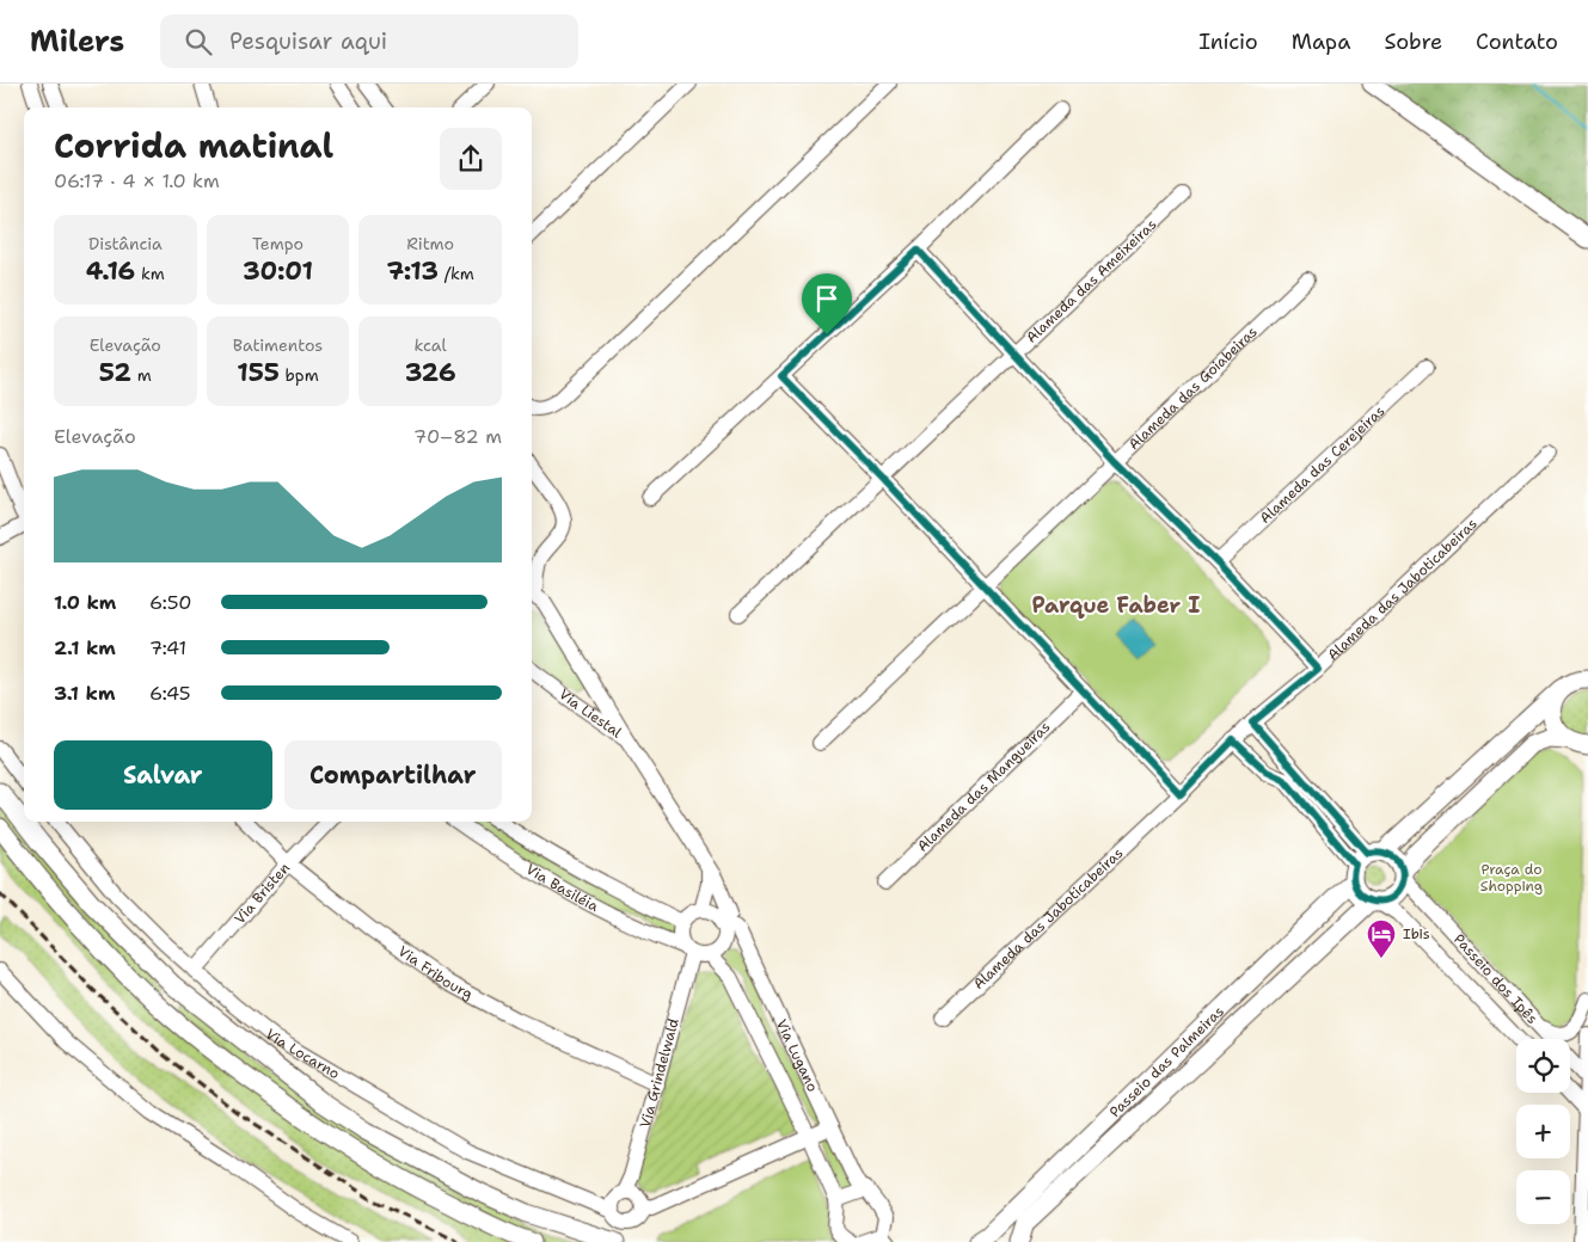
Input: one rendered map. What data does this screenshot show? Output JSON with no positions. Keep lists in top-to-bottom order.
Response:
{
  "streets": {
    "street": [
      "Alameda das Ameixeiras",
      "Alameda das Goiabeiras",
      "Alameda das Cerejeiras",
      "Alameda das Jaboticabeiras",
      "Via Liestal",
      "Alameda das Mangueiras",
      "Via Basiléia",
      "Via Bristen",
      "Via Fribourg",
      "Passeio dos Ipês",
      "Via Locarno",
      "Via Lugano",
      "Passeio das Palmeiras",
      "Via Grindelwald"
    ]
  },
  "crossings": [
    ["Via Basiléia", "Via Lugano"],
    ["Via Basiléia", "Via Grindelwald"],
    ["Via Bristen", "Via Fribourg"],
    ["Via Bristen", "Via Locarno"],
    ["Via Fribourg", "Via Grindelwald"],
    ["Passeio dos Ipês", "Passeio das Palmeiras"],
    ["Via Locarno", "Via Grindelwald"],
    ["Via Lugano", "Via Grindelwald"]
  ],
  "districts": ["Parque Faber I"],
  "parks": ["Praça do Shopping"],
  "places": {
    "hotel": ["Ibis"]
  },
  "page": {
    "header": "Milers",
    "search": "Pesquisar aqui",
    "nav": [
      "Início",
      "Mapa",
      "Sobre",
      "Contato"
    ],
    "heading": ["Corrida matinal", "06:17 · 4 × 1.0 km"],
    "stats": [
      ["Distância", "4.16 km"],
      ["Tempo", "30:01"],
      ["Ritmo", "7:13 /km"],
      ["Elevação", "52 m"],
      ["Batimentos", "155 bpm"],
      ["kcal", "326"]
    ],
    "chart": ["Elevação", "70–82 m"],
    "list": [
      {
        "name": "1.0 km",
        "note": "6:50"
      },
      {
        "name": "2.1 km",
        "note": "7:41"
      },
      {
        "name": "3.1 km",
        "note": "6:45"
      }
    ],
    "buttons": ["Salvar", "Compartilhar"],
    "map_buttons": ["+", "−"]
  }
}
